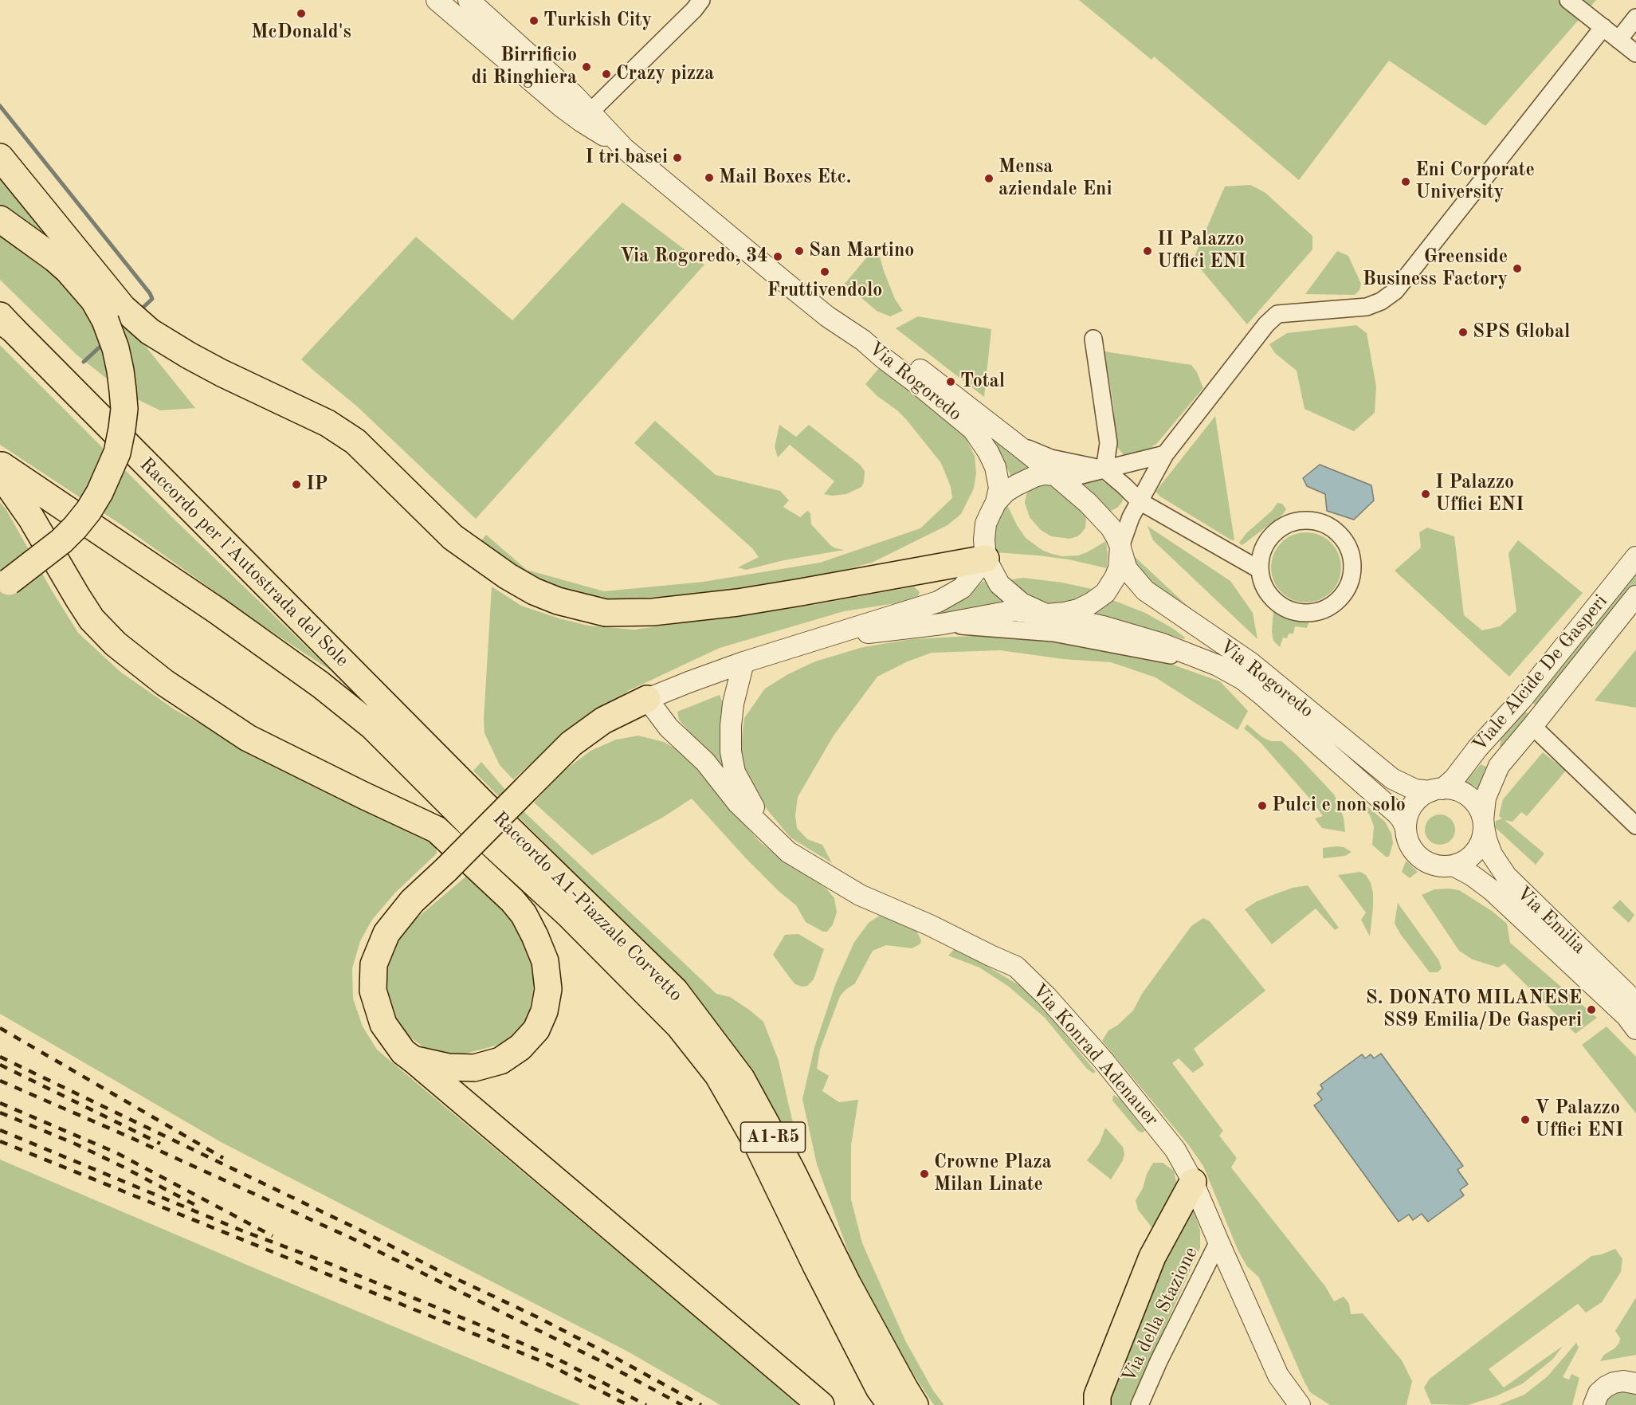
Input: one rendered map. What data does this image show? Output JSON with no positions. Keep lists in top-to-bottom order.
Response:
{
  "streets": {
    "highway": ["Raccordo per l'Autostrada del Sole", "Raccordo A1-Piazzale Corvetto", "A1-R5"],
    "street": [
      "Via Rogoredo",
      "Viale Alcide De Gasperi",
      "Via Emilia",
      "Via Konrad Adenauer",
      "Via della Stazione"
    ]
  },
  "crossings": [
    ["Via Rogoredo", "Viale Alcide De Gasperi"],
    ["Via Rogoredo", "Via Emilia"],
    ["Raccordo per l'Autostrada del Sole", "Raccordo A1-Piazzale Corvetto"],
    ["Viale Alcide De Gasperi", "Via Emilia"],
    ["Via Konrad Adenauer", "Via della Stazione"]
  ],
  "places": [
    "McDonald's",
    "Turkish City",
    "Birrificio di Ringhiera",
    "Crazy pizza",
    "I tri basei",
    "Mail Boxes Etc.",
    "Mensa aziendale Eni",
    "Eni Corporate University",
    "San Martino",
    "II Palazzo Uffici ENI",
    "Via Rogoredo, 34",
    "Greenside Business Factory",
    "Fruttivendolo",
    "SPS Global",
    "Total",
    "IP",
    "I Palazzo Uffici ENI",
    "Pulci e non solo",
    "S. DONATO MILANESE SS9 Emilia/De Gasperi",
    "V Palazzo Uffici ENI",
    "Crowne Plaza Milan Linate"
  ]
}
